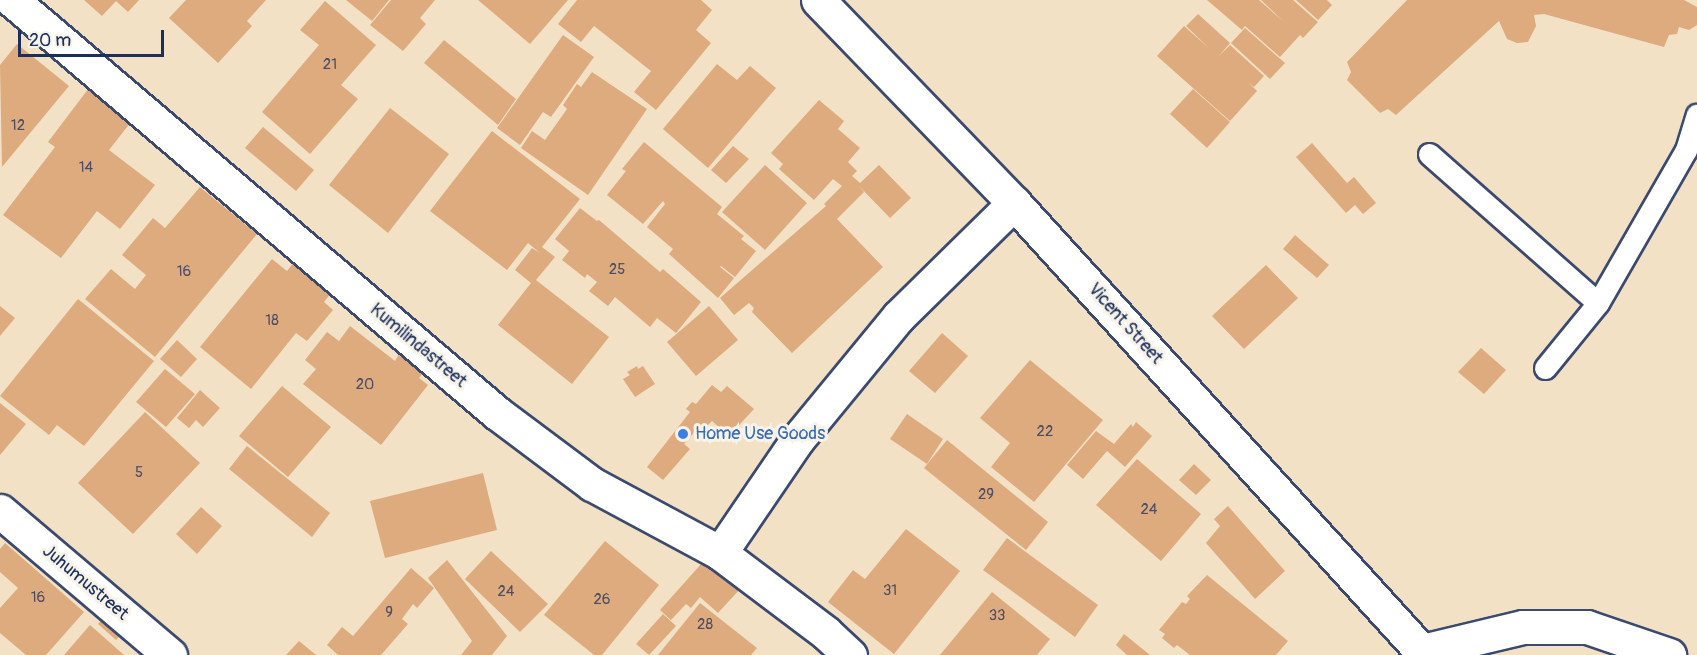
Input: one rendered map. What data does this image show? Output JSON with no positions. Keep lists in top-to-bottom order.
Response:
{
  "streets": {
    "street": ["Vicent Street", "Kumilindastreet", "Juhumustreet"]
  },
  "places": ["Home Use Goods"],
  "house_numbers": [
    "21",
    "12",
    "14",
    "25",
    "16",
    "18",
    "20",
    "22",
    "5",
    "29",
    "24",
    "31",
    "24",
    "16",
    "26",
    "9",
    "33",
    "28"
  ],
  "scale_bar": "20 m"
}
